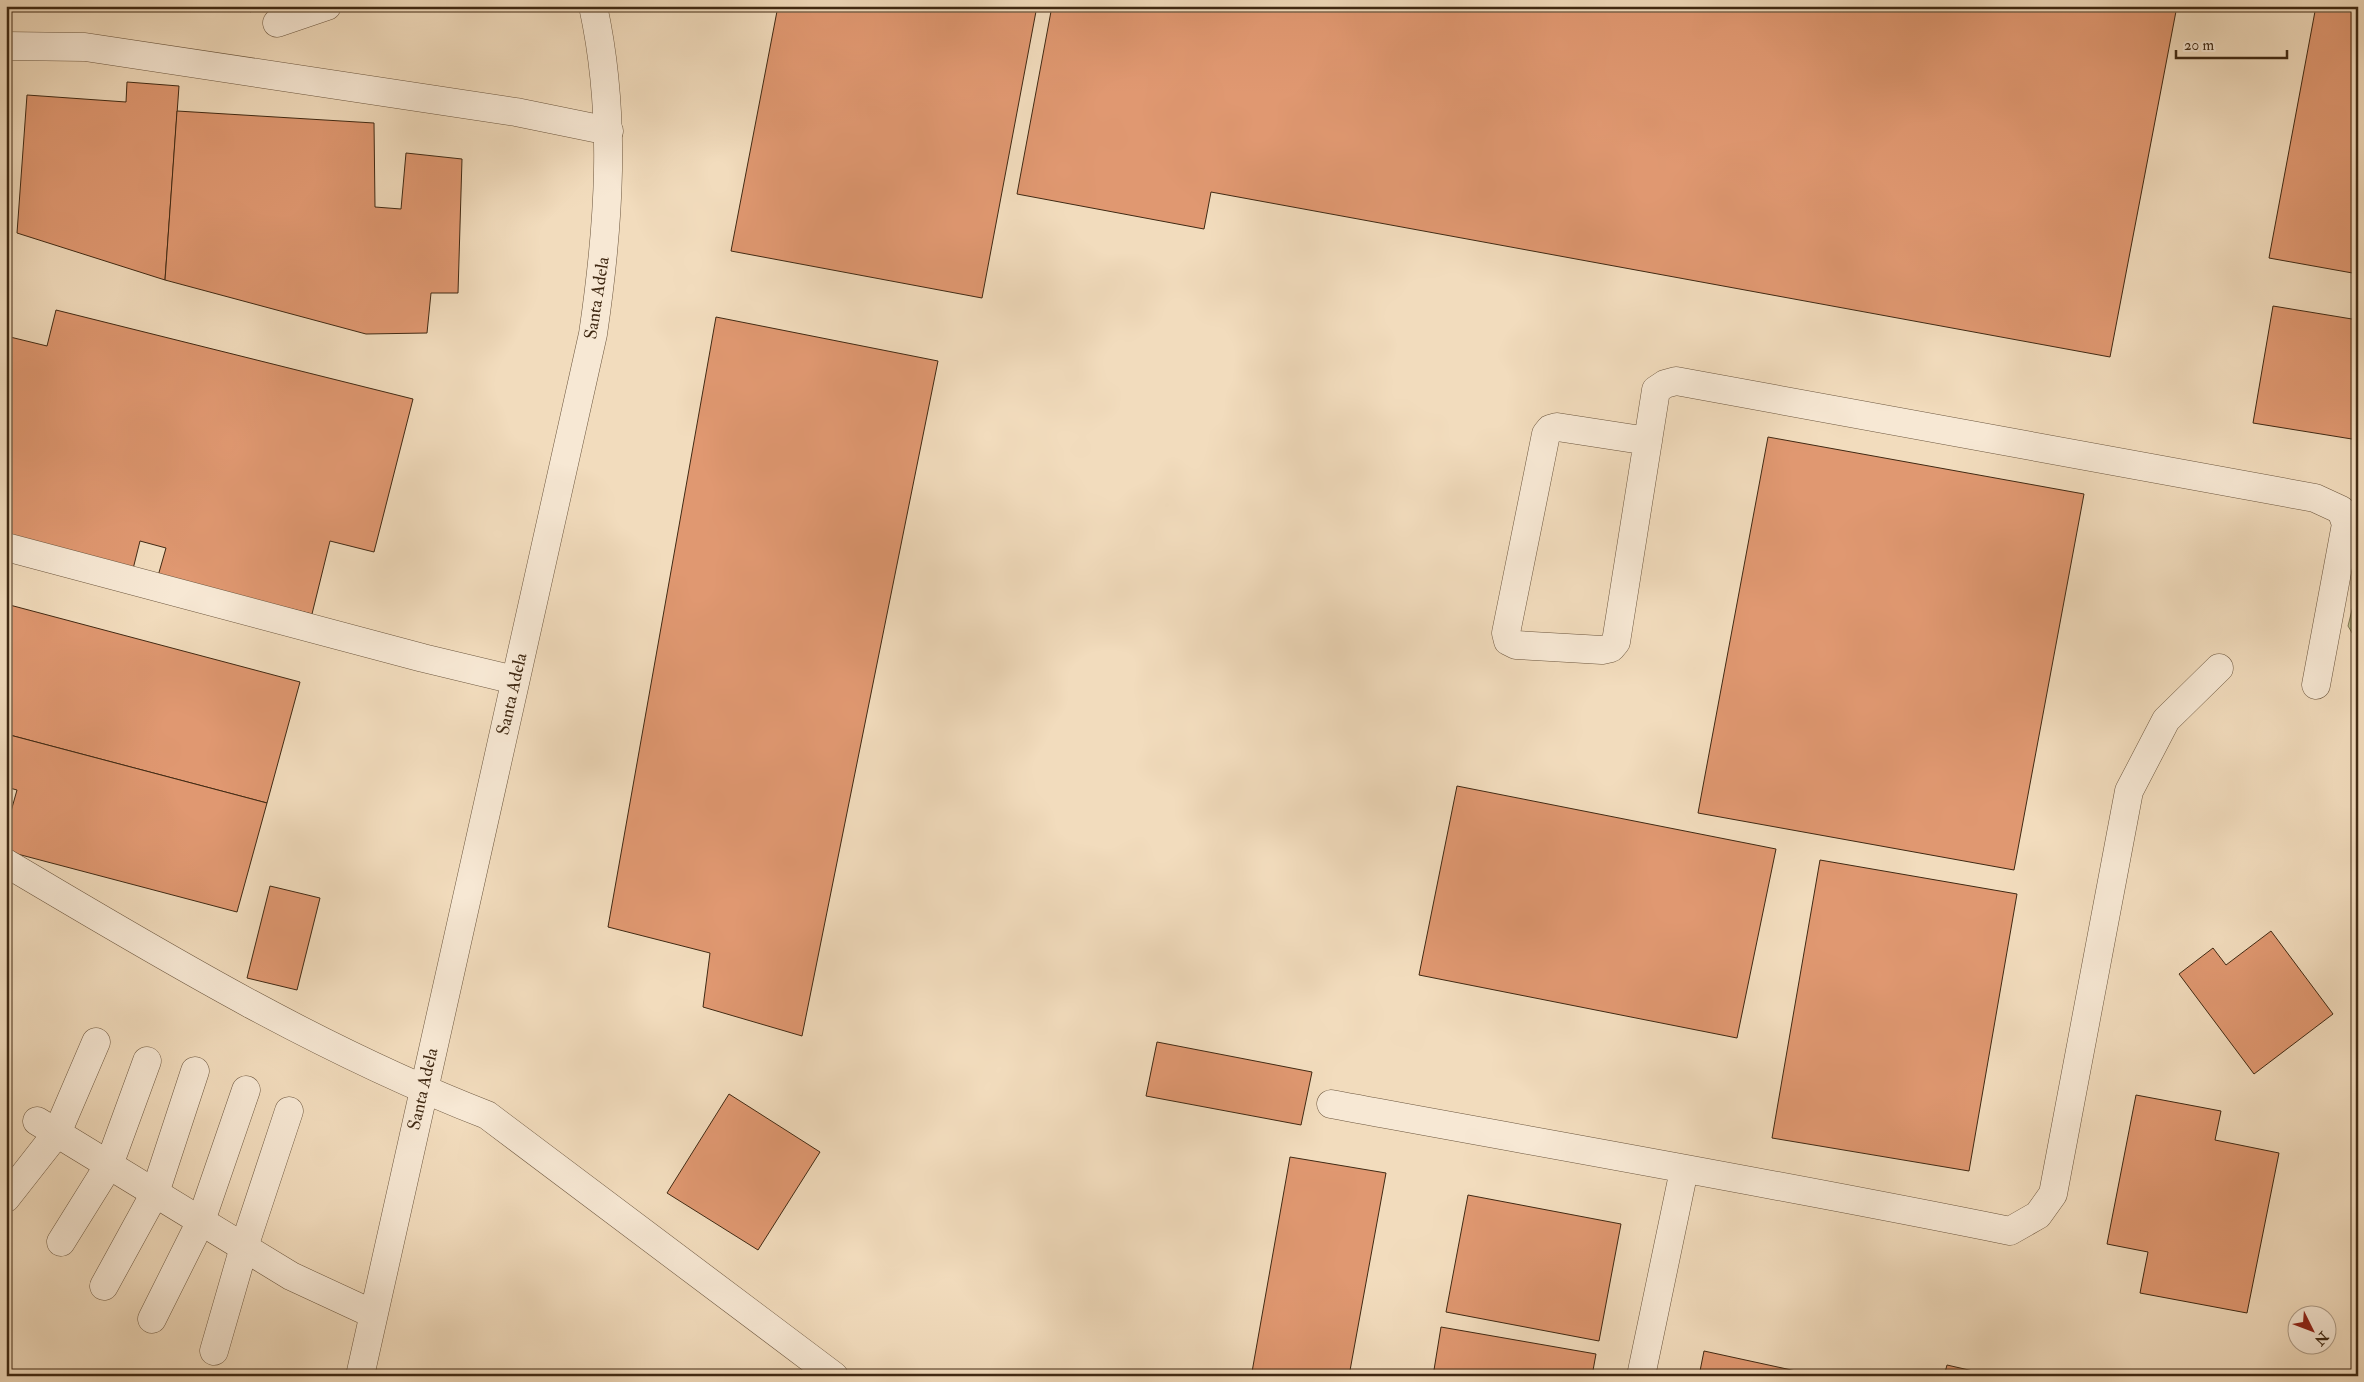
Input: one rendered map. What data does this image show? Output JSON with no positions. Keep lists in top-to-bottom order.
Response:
{
  "streets": {
    "street": ["Santa Adela"]
  },
  "scale_bar": "20 m",
  "north": "bottom right"
}
